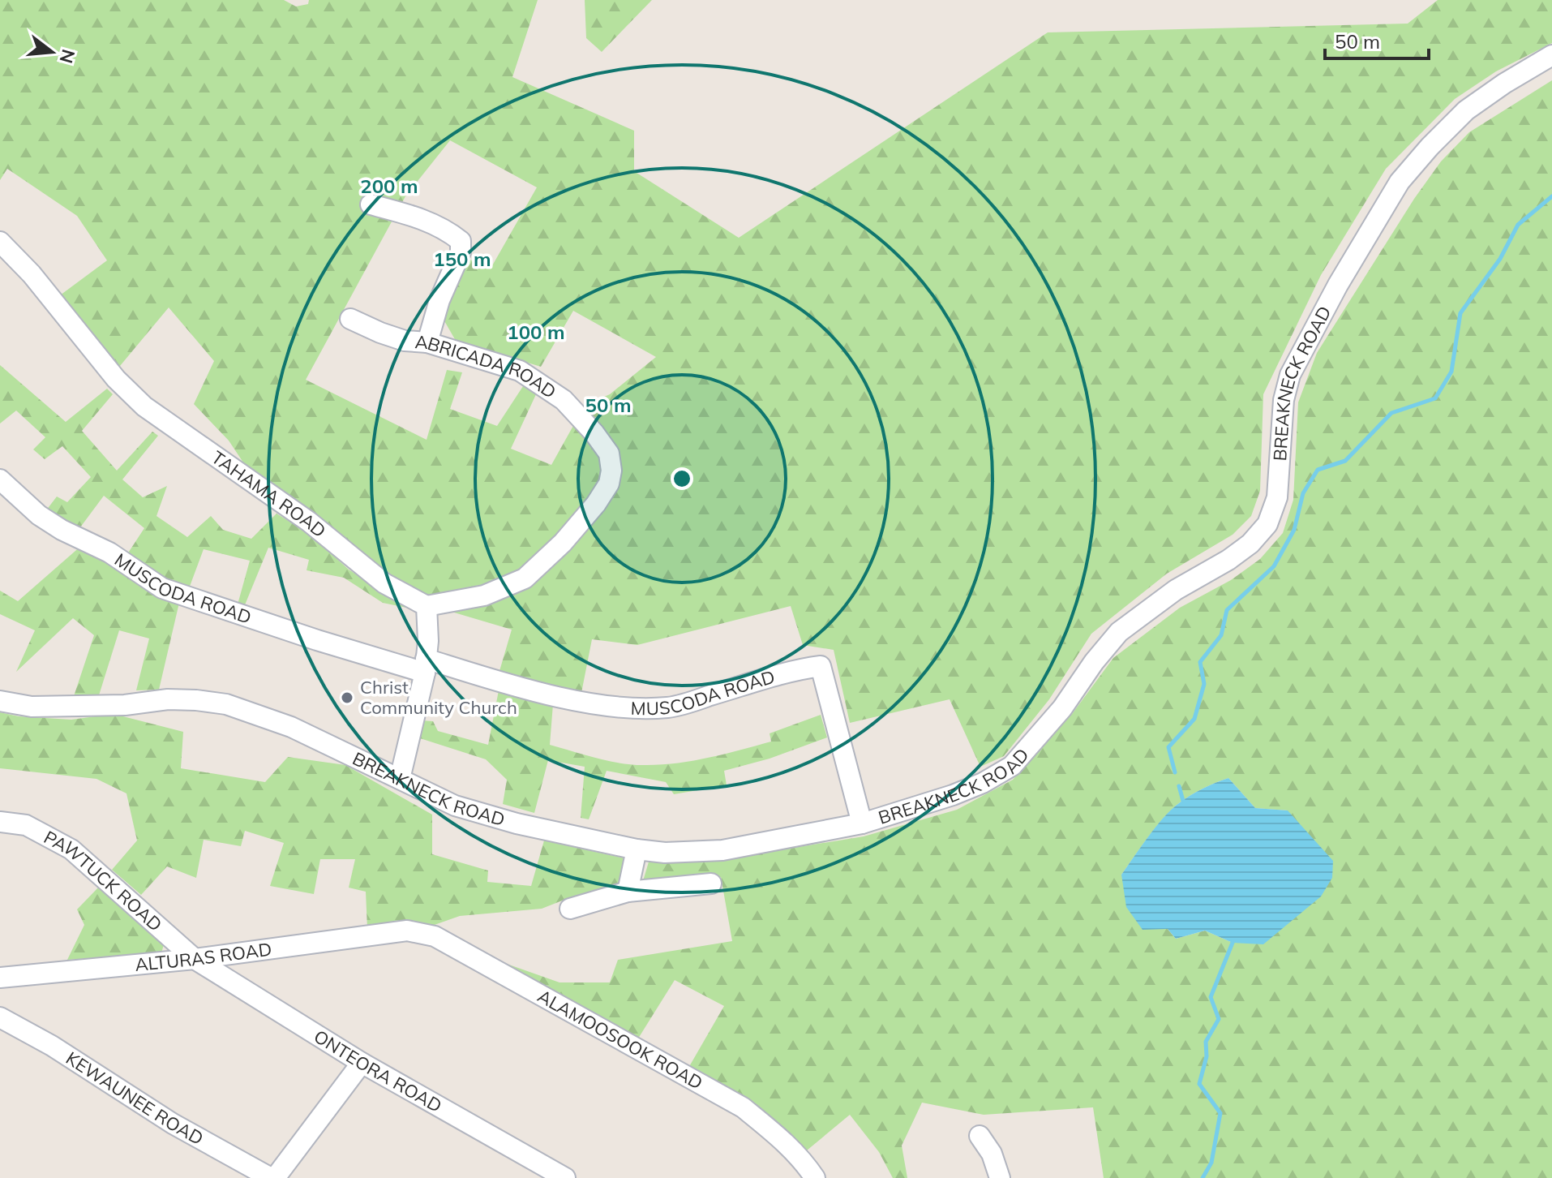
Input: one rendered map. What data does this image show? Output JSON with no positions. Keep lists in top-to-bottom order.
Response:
{
  "streets": {
    "street": [
      "ABRICADA ROAD",
      "BREAKNECK ROAD",
      "TAHAMA ROAD",
      "MUSCODA ROAD",
      "PAWTUCK ROAD",
      "ALTURAS ROAD",
      "ALAMOOSOOK ROAD",
      "ONTEORA ROAD",
      "KEWAUNEE ROAD"
    ]
  },
  "crossings": [
    ["ABRICADA ROAD", "TAHAMA ROAD"],
    ["BREAKNECK ROAD", "MUSCODA ROAD"],
    ["PAWTUCK ROAD", "ALTURAS ROAD"],
    ["PAWTUCK ROAD", "ONTEORA ROAD"],
    ["ALTURAS ROAD", "ALAMOOSOOK ROAD"],
    ["ALTURAS ROAD", "ONTEORA ROAD"]
  ],
  "places": ["Christ Community Church"],
  "scale_bar": "50 m",
  "north": "right",
  "rings": [
    "200 m",
    "150 m",
    "100 m",
    "50 m"
  ]
}
